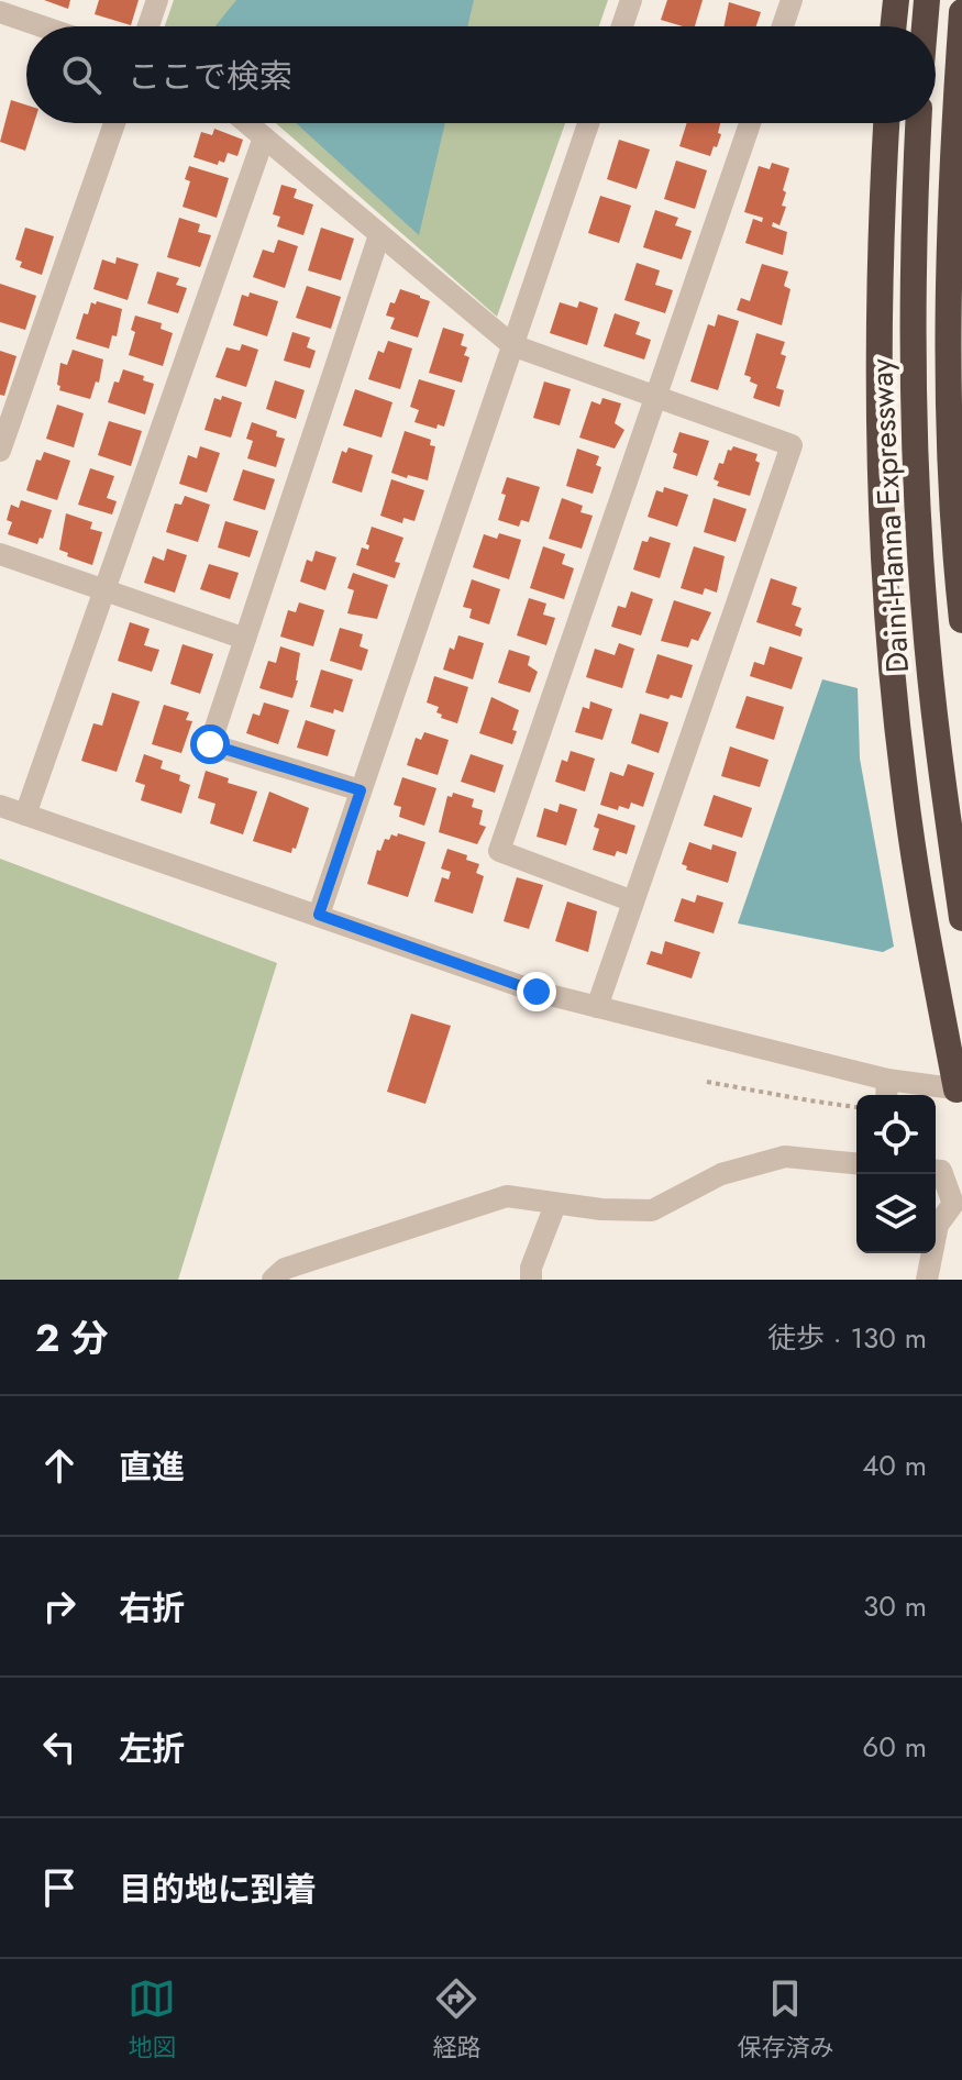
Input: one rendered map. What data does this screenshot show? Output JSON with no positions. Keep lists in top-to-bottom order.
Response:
{
  "streets": {
    "highway": ["Daini-Hanna Expressway"]
  },
  "page": {
    "search": "ここで検索",
    "heading": ["2 分", "徒歩 · 130 m"],
    "list": [
      ["直進", "40 m"],
      ["右折", "30 m"],
      ["左折", "60 m"],
      "目的地に到着"
    ],
    "nav": ["地図", "経路", "保存済み"]
  }
}
